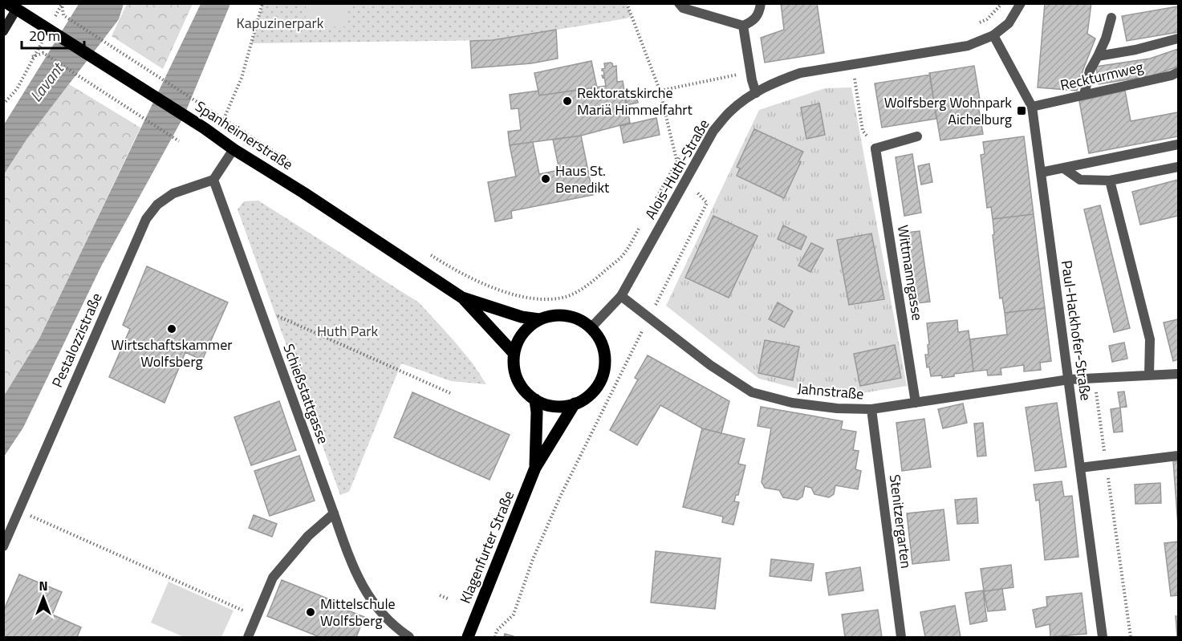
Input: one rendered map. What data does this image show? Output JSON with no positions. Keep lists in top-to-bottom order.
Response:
{
  "streets": {
    "main road": ["Spanheimerstraße", "Klagenfurter Straße"],
    "street": [
      "Reckturmweg",
      "Alois-Huth-Straße",
      "Wittmanngasse",
      "Paul-Hackhofer-Straße",
      "Pestalozzistraße",
      "Jahnstraße",
      "Schießstattgasse",
      "Stenitzergarten"
    ]
  },
  "crossings": [
    ["Reckturmweg", "Paul-Hackhofer-Straße"],
    ["Spanheimerstraße", "Alois-Huth-Straße"],
    ["Spanheimerstraße", "Klagenfurter Straße"],
    ["Alois-Huth-Straße", "Paul-Hackhofer-Straße"],
    ["Alois-Huth-Straße", "Jahnstraße"],
    ["Alois-Huth-Straße", "Klagenfurter Straße"],
    ["Wittmanngasse", "Jahnstraße"],
    ["Paul-Hackhofer-Straße", "Jahnstraße"],
    ["Pestalozzistraße", "Schießstattgasse"],
    ["Jahnstraße", "Stenitzergarten"]
  ],
  "water": ["Lavant"],
  "parks": ["Kapuzinerpark", "Huth Park"],
  "places": {
    "other": [
      "Rektoratskirche Mariä Himmelfahrt",
      "Haus St. Benedikt",
      "Wirtschaftskammer Wolfsberg",
      "Mittelschule Wolfsberg"
    ],
    "transit": ["Wolfsberg Wohnpark Aichelburg"]
  },
  "scale_bar": "20 m",
  "north": "top"
}
